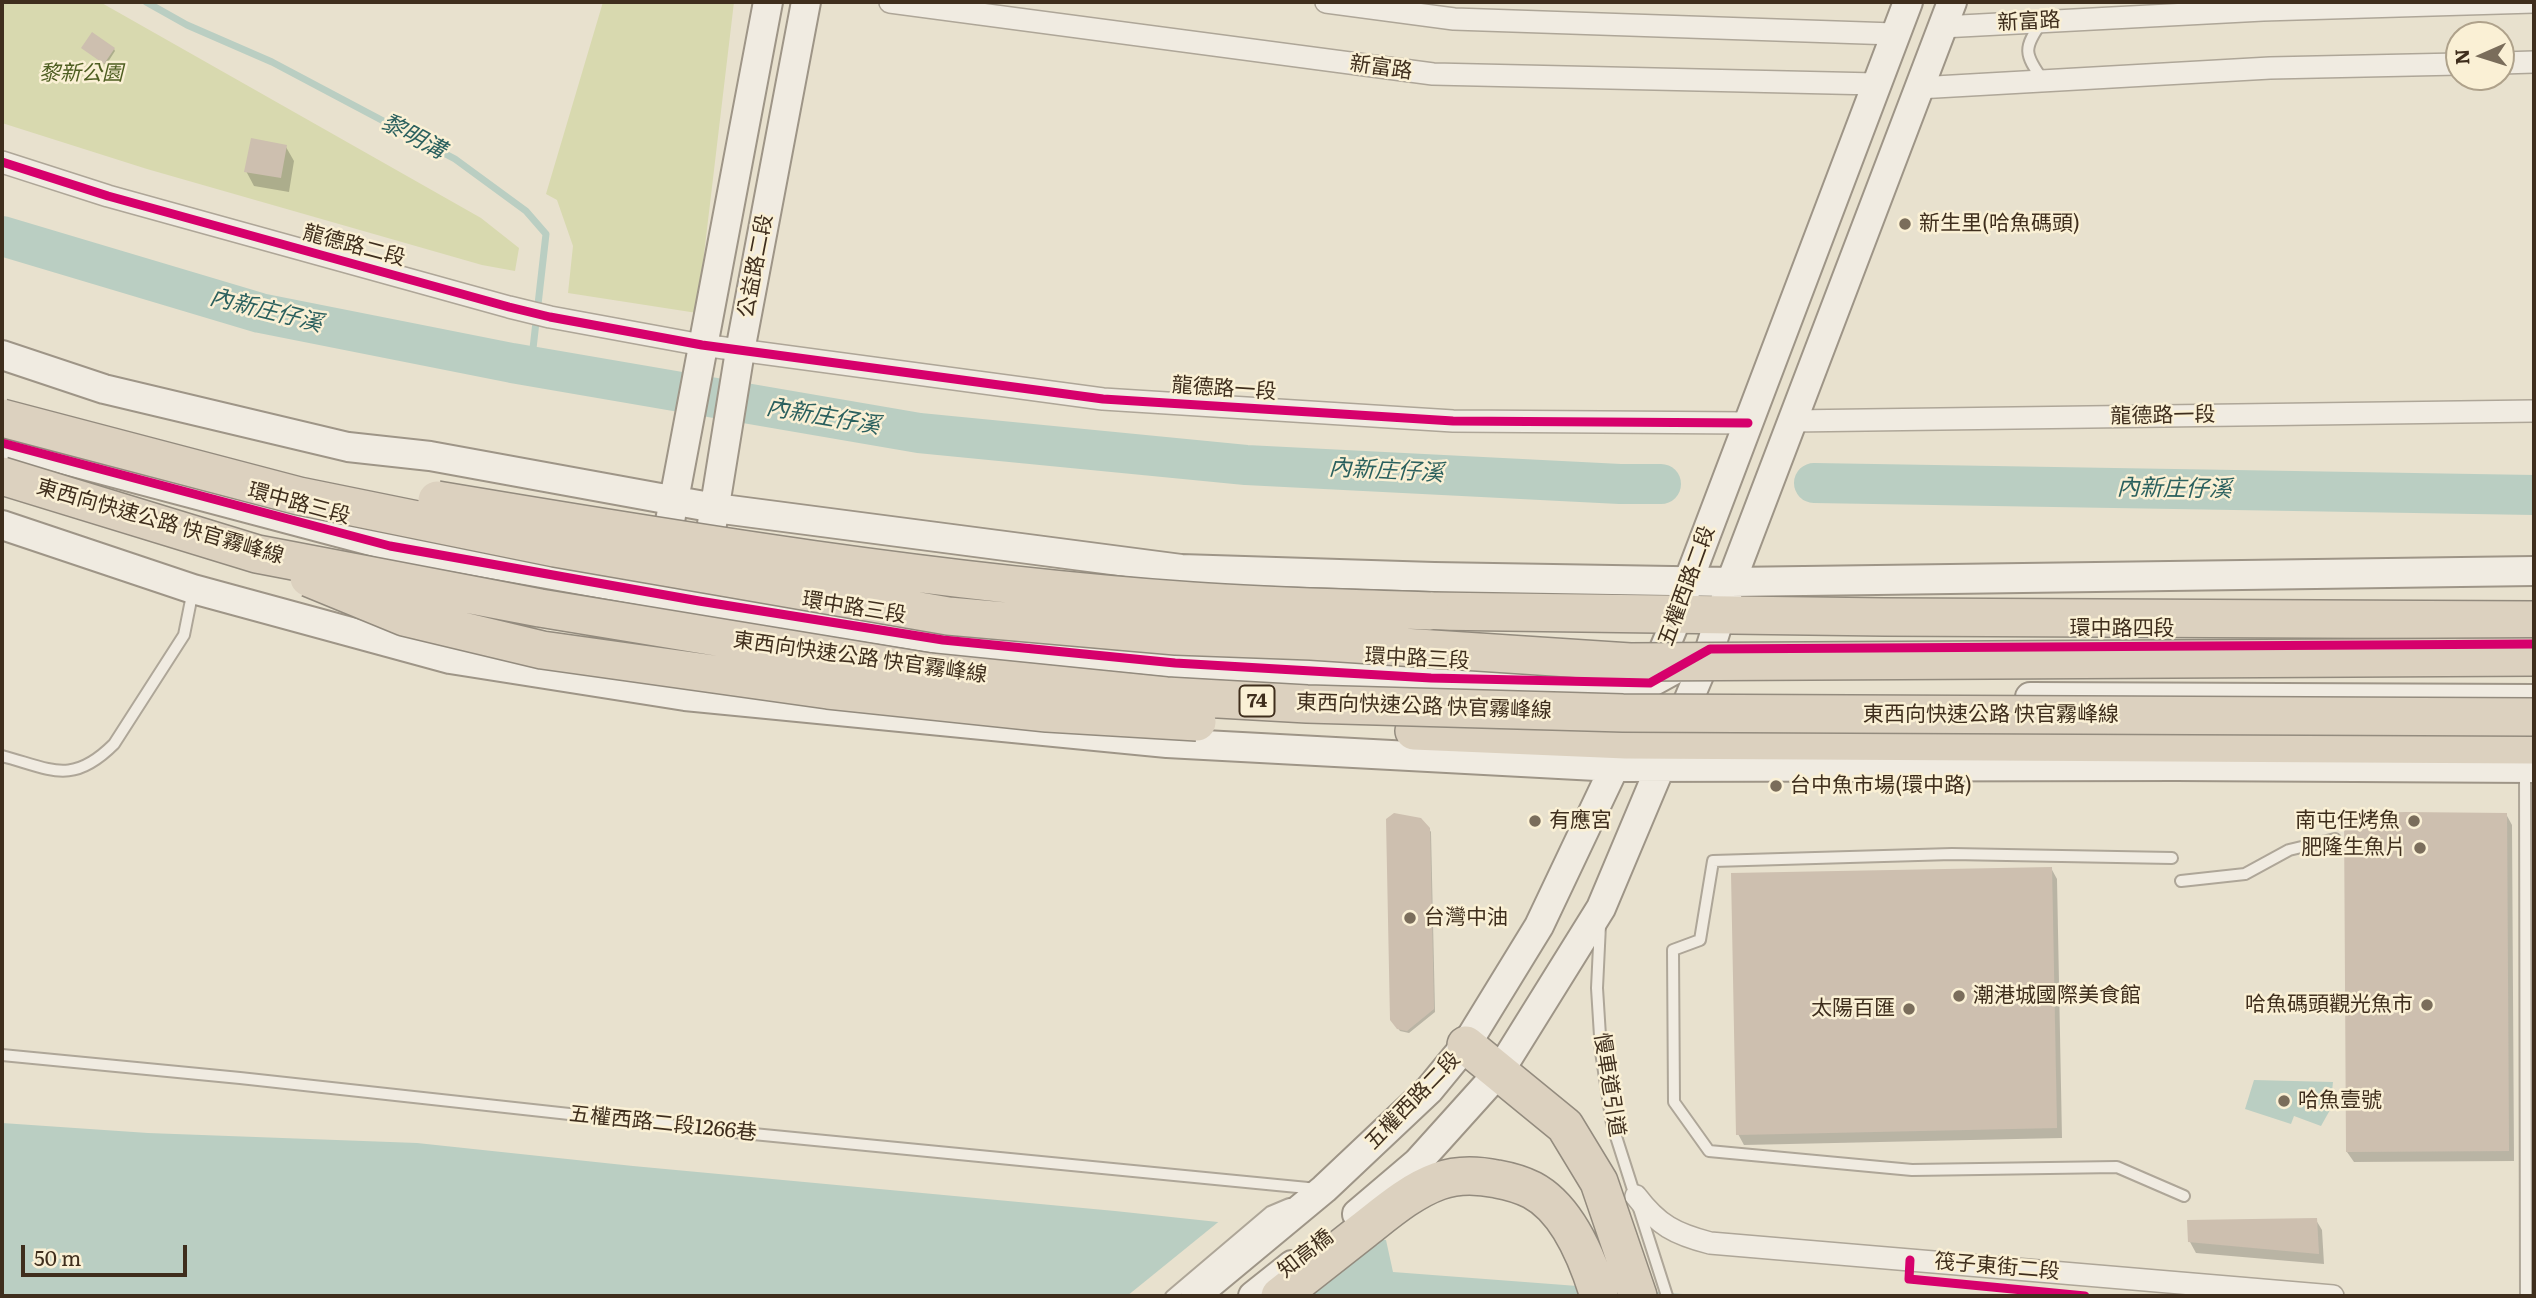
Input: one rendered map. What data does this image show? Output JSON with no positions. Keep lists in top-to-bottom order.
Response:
{
  "streets": {
    "highway": ["東西向快速公路 快官霧峰線", "74"],
    "street": [
      "新富路",
      "龍德路二段",
      "公益路二段",
      "龍德路一段",
      "環中路三段",
      "五權西路二段",
      "環中路四段",
      "知高橋",
      "筏子東街二段"
    ],
    "lane": ["慢車道引道", "五權西路二段1266巷"]
  },
  "crossings": [
    ["新富路", "五權西路二段"],
    ["龍德路二段", "公益路二段"],
    ["龍德路二段", "龍德路一段"],
    ["公益路二段", "龍德路一段"],
    ["公益路二段", "環中路三段"],
    ["龍德路一段", "五權西路二段"],
    ["環中路三段", "五權西路二段"],
    ["五權西路二段", "環中路四段"],
    ["五權西路二段", "慢車道引道"],
    ["五權西路二段", "五權西路二段1266巷"],
    ["五權西路二段", "知高橋"],
    ["慢車道引道", "筏子東街二段"]
  ],
  "water": ["黎明溝", "內新庄仔溪"],
  "parks": ["黎新公園"],
  "places": [
    "新生里(哈魚碼頭)",
    "台中魚市場(環中路)",
    "有應宮",
    "南屯任烤魚",
    "肥隆生魚片",
    "台灣中油",
    "潮港城國際美食館",
    "哈魚碼頭觀光魚市",
    "太陽百匯",
    "哈魚壹號"
  ],
  "scale_bar": "50 m",
  "north": "left"
}
